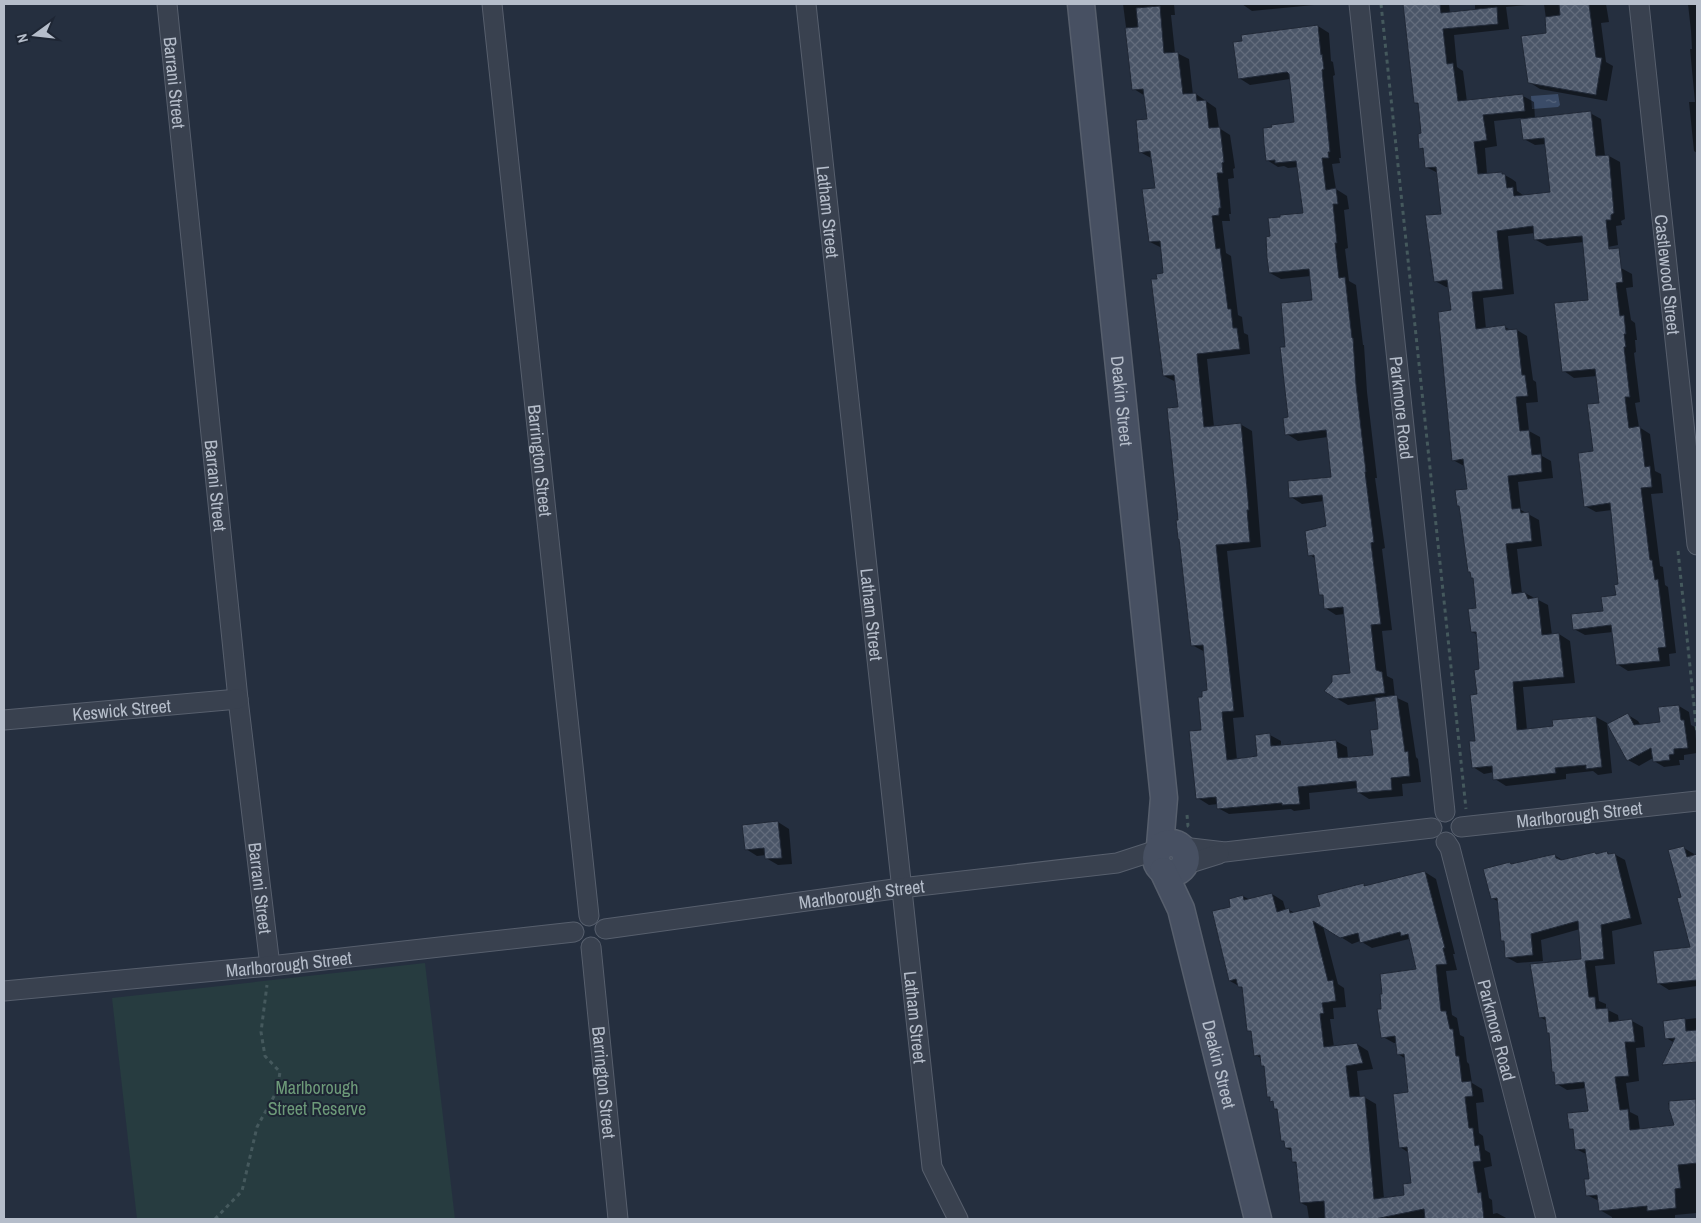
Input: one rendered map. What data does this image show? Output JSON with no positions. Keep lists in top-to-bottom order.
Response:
{
  "streets": {
    "street": [
      "Barrani Street",
      "Latham Street",
      "Castlewood Street",
      "Deakin Street",
      "Parkmore Road",
      "Barrington Street",
      "Keswick Street",
      "Marlborough Street"
    ]
  },
  "crossings": [
    ["Barrani Street", "Keswick Street"],
    ["Barrani Street", "Marlborough Street"],
    ["Latham Street", "Marlborough Street"],
    ["Deakin Street", "Marlborough Street"],
    ["Parkmore Road", "Marlborough Street"],
    ["Barrington Street", "Marlborough Street"]
  ],
  "parks": ["Marlborough Street Reserve"],
  "north": "left"
}
